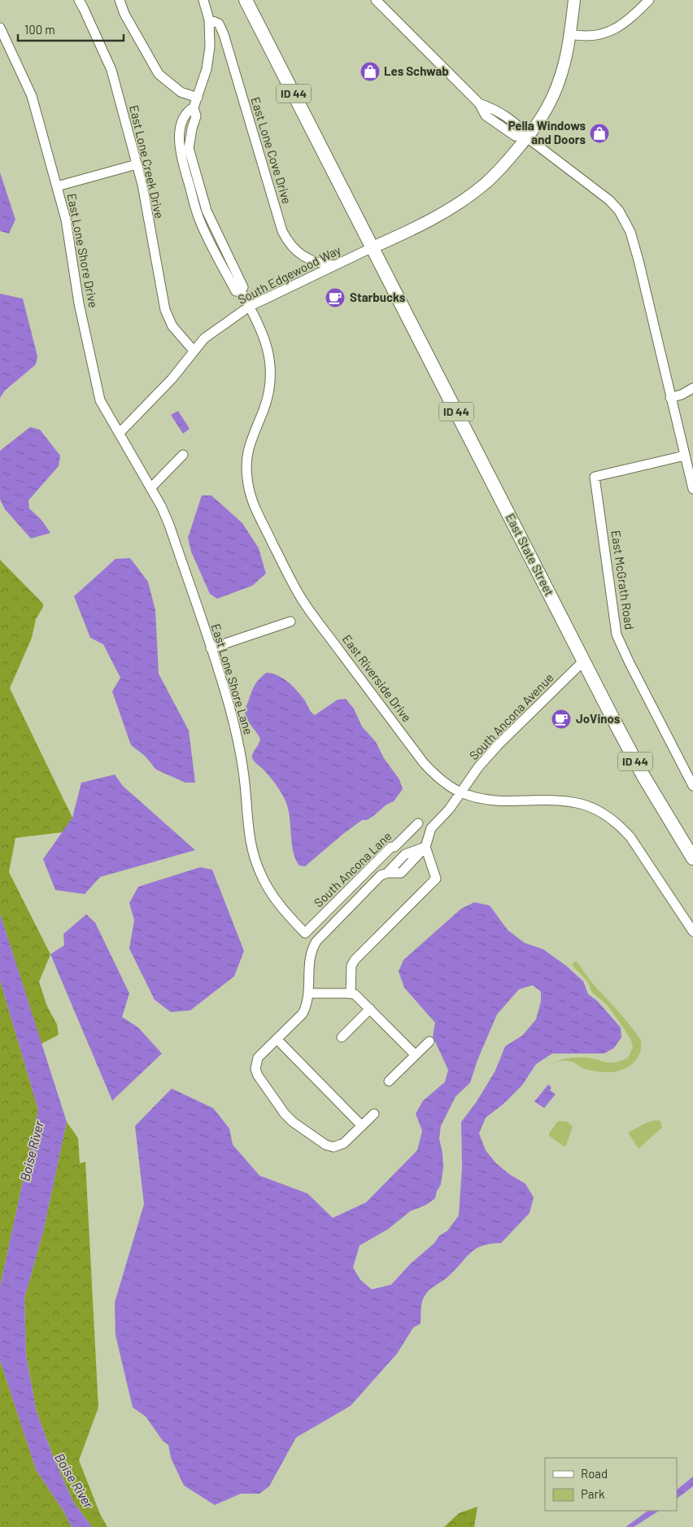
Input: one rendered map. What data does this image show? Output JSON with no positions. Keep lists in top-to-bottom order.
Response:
{
  "streets": {
    "highway": ["ID 44", "East State Street"],
    "street": [
      "East Lone Cove Drive",
      "East Lone Creek Drive",
      "East Lone Shore Drive",
      "South Edgewood Way",
      "East McGrath Road",
      "East Riverside Drive",
      "East Lone Shore Lane",
      "South Ancona Avenue",
      "South Ancona Lane"
    ]
  },
  "crossings": [
    ["ID 44", "South Edgewood Way"],
    ["ID 44", "East State Street"],
    ["East Lone Cove Drive", "South Edgewood Way"],
    ["East Lone Cove Drive", "East Riverside Drive"],
    ["East Lone Creek Drive", "South Edgewood Way"],
    ["East Lone Shore Drive", "South Edgewood Way"],
    ["East Lone Shore Drive", "East Lone Shore Lane"],
    ["South Edgewood Way", "East State Street"],
    ["South Edgewood Way", "East Riverside Drive"],
    ["South Edgewood Way", "East Lone Shore Lane"],
    ["East State Street", "South Ancona Avenue"],
    ["East Riverside Drive", "South Ancona Avenue"],
    ["East Lone Shore Lane", "South Ancona Lane"]
  ],
  "water": ["Boise River"],
  "places": {
    "shop": ["Les Schwab", "Pella Windows and Doors"],
    "cafe": ["Starbucks", "JoVinos"]
  },
  "legend": ["Road", "Park"],
  "scale_bar": "100 m"
}
